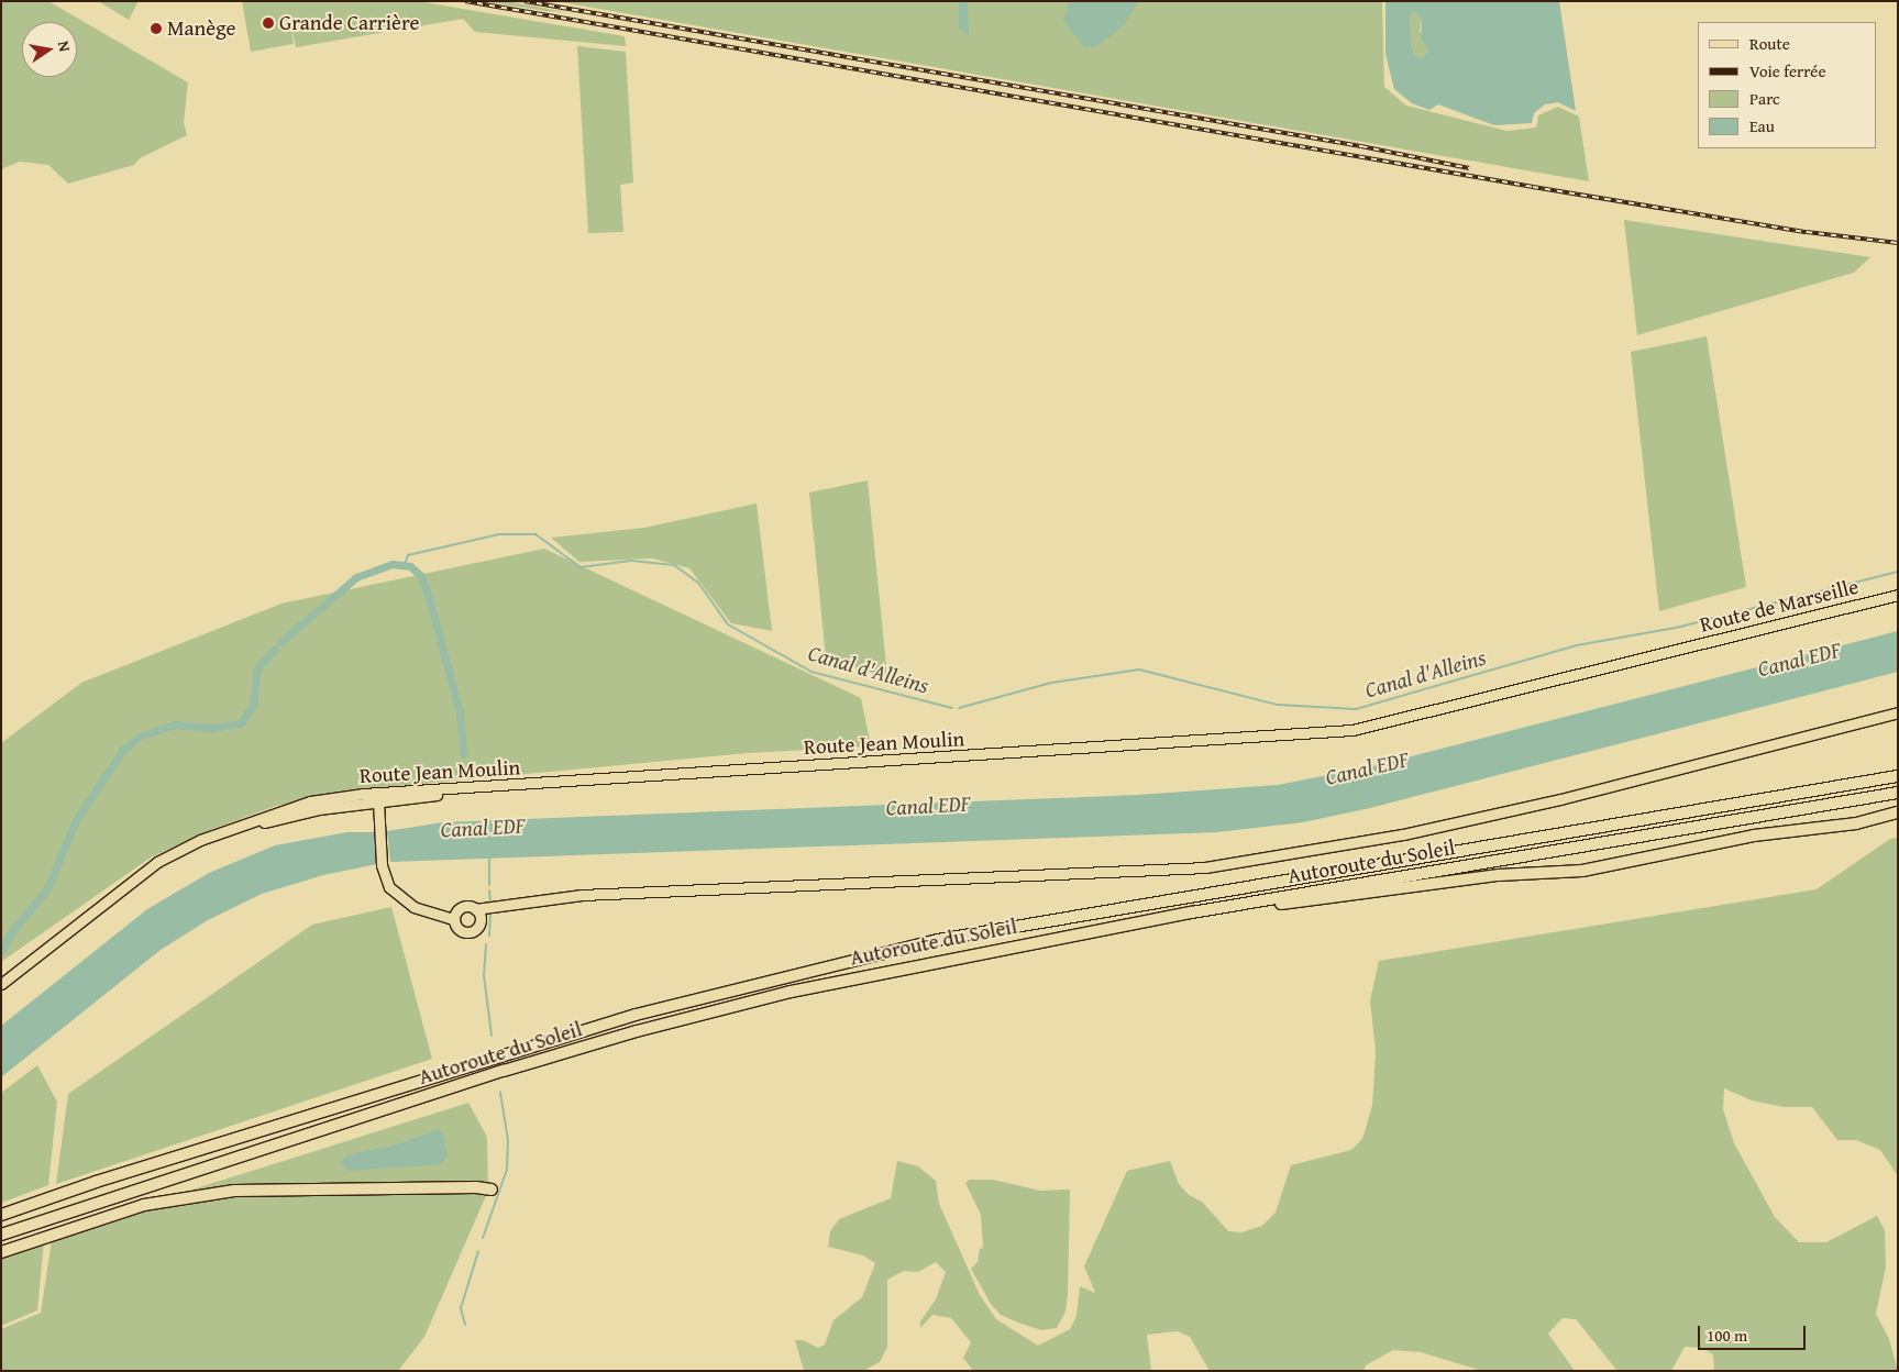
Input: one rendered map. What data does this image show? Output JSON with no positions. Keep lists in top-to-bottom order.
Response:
{
  "streets": {
    "highway": ["Autoroute du Soleil"],
    "main road": ["Route de Marseille", "Route Jean Moulin"]
  },
  "crossings": [
    ["Route de Marseille", "Route Jean Moulin"]
  ],
  "water": ["Canal EDF", "Canal d'Alleins"],
  "places": ["Grande Carrière", "Manège"],
  "legend": [
    "Route",
    "Voie ferrée",
    "Parc",
    "Eau"
  ],
  "scale_bar": "100 m",
  "north": "right"
}
